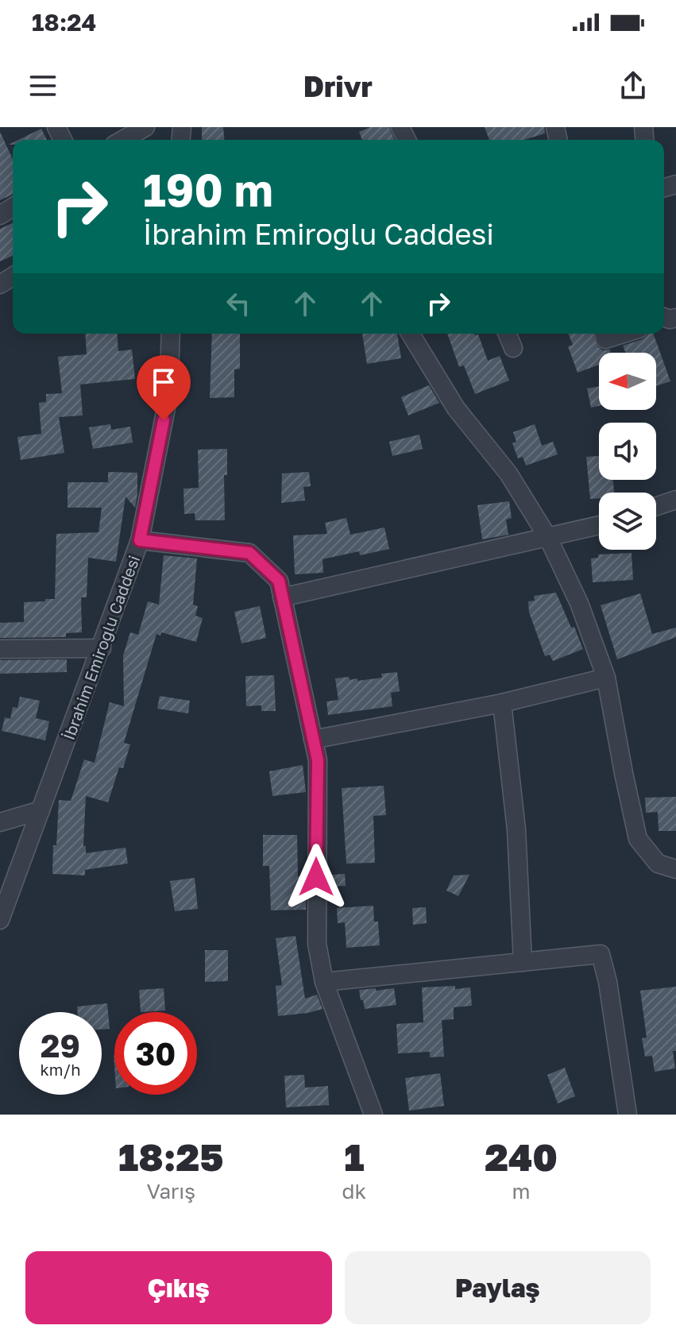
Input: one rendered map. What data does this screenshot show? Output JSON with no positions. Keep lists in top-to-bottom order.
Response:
{
  "streets": {
    "street": ["İbrahim Emiroğlu Caddesi"]
  },
  "north": "left",
  "page": {
    "status": "18:24",
    "header": "Drivr",
    "turn": ["190 m", "İbrahim Emiroğlu Caddesi"],
    "speed": "29 km/h",
    "limit": "30",
    "eta": [
      "18:25",
      "Varış",
      "1",
      "dk",
      "240",
      "m"
    ],
    "buttons": ["Çıkış", "Paylaş"]
  }
}
